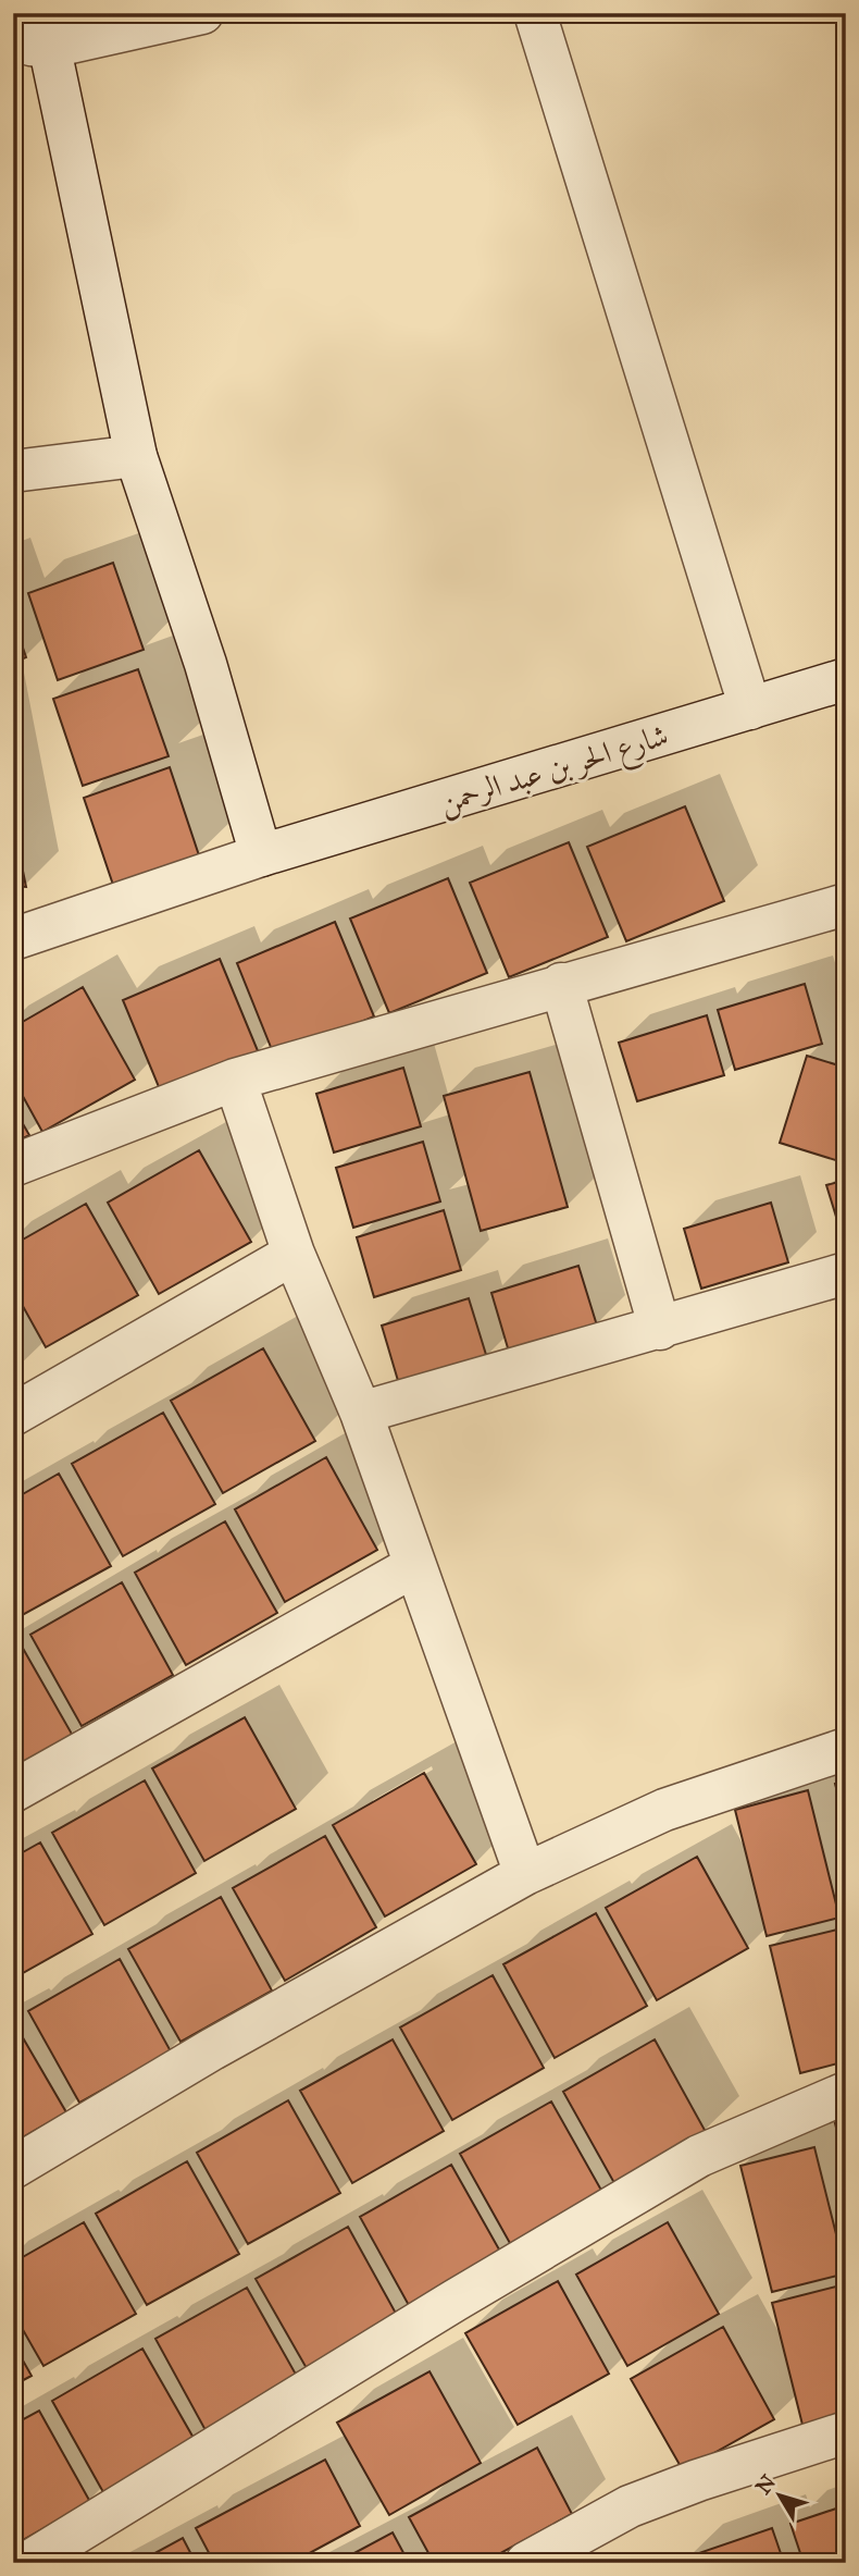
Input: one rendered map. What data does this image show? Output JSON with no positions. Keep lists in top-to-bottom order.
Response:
{
  "streets": {
    "street": ["شارع الحر بن عبد الرحمن"]
  },
  "north": "top left"
}
